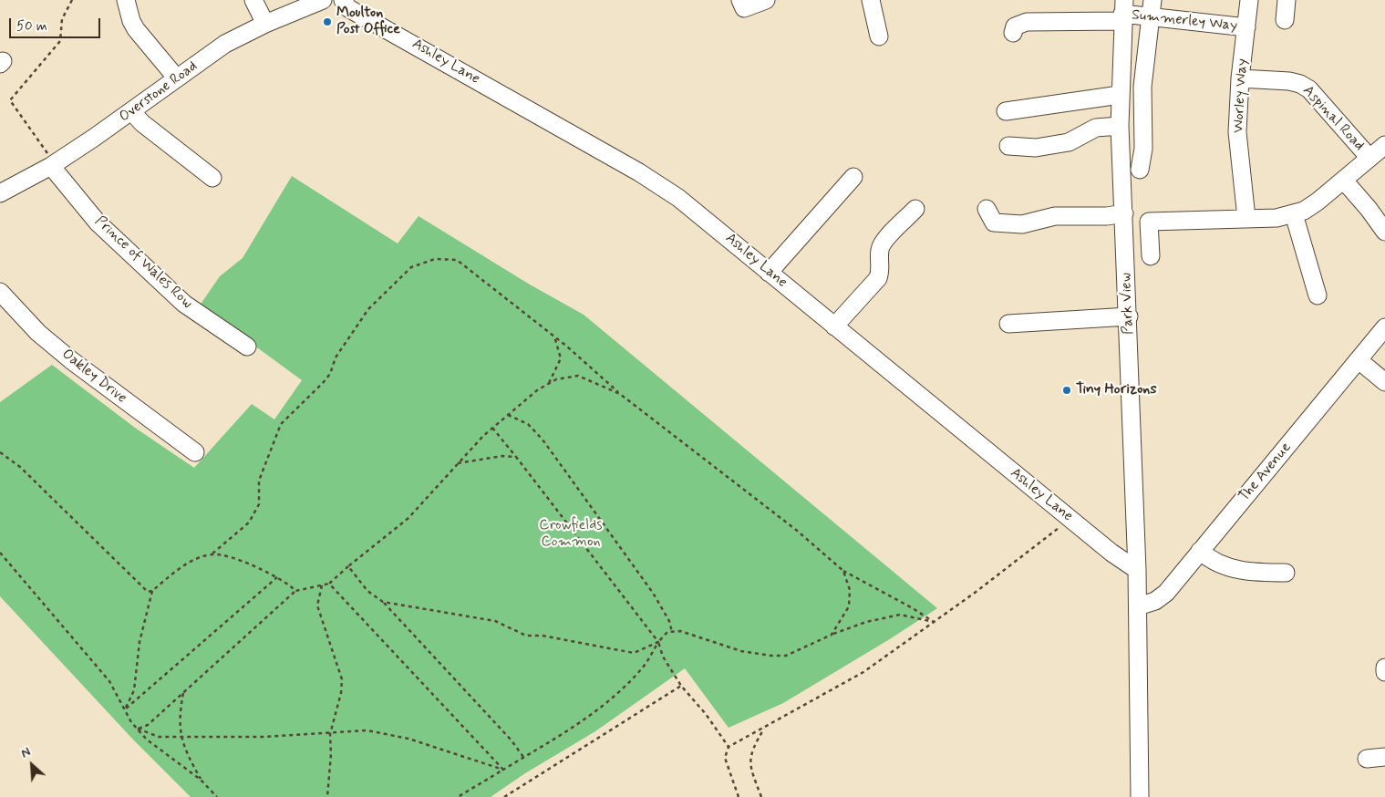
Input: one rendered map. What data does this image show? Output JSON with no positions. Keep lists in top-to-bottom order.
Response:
{
  "streets": {
    "street": [
      "Summerley Way",
      "Ashley Lane",
      "Overstone Road",
      "Worley Way",
      "Aspinal Road",
      "Prince of Wales Row",
      "Park View",
      "Oakley Drive",
      "The Avenue"
    ]
  },
  "crossings": [
    ["Summerley Way", "Worley Way"],
    ["Summerley Way", "Park View"],
    ["Ashley Lane", "Park View"],
    ["Overstone Road", "Prince of Wales Row"],
    ["Worley Way", "Aspinal Road"],
    ["Park View", "The Avenue"]
  ],
  "parks": ["Crowfields Common"],
  "places": ["Moulton Post Office", "Tiny Horizons"],
  "scale_bar": "50 m",
  "north": "top left"
}
